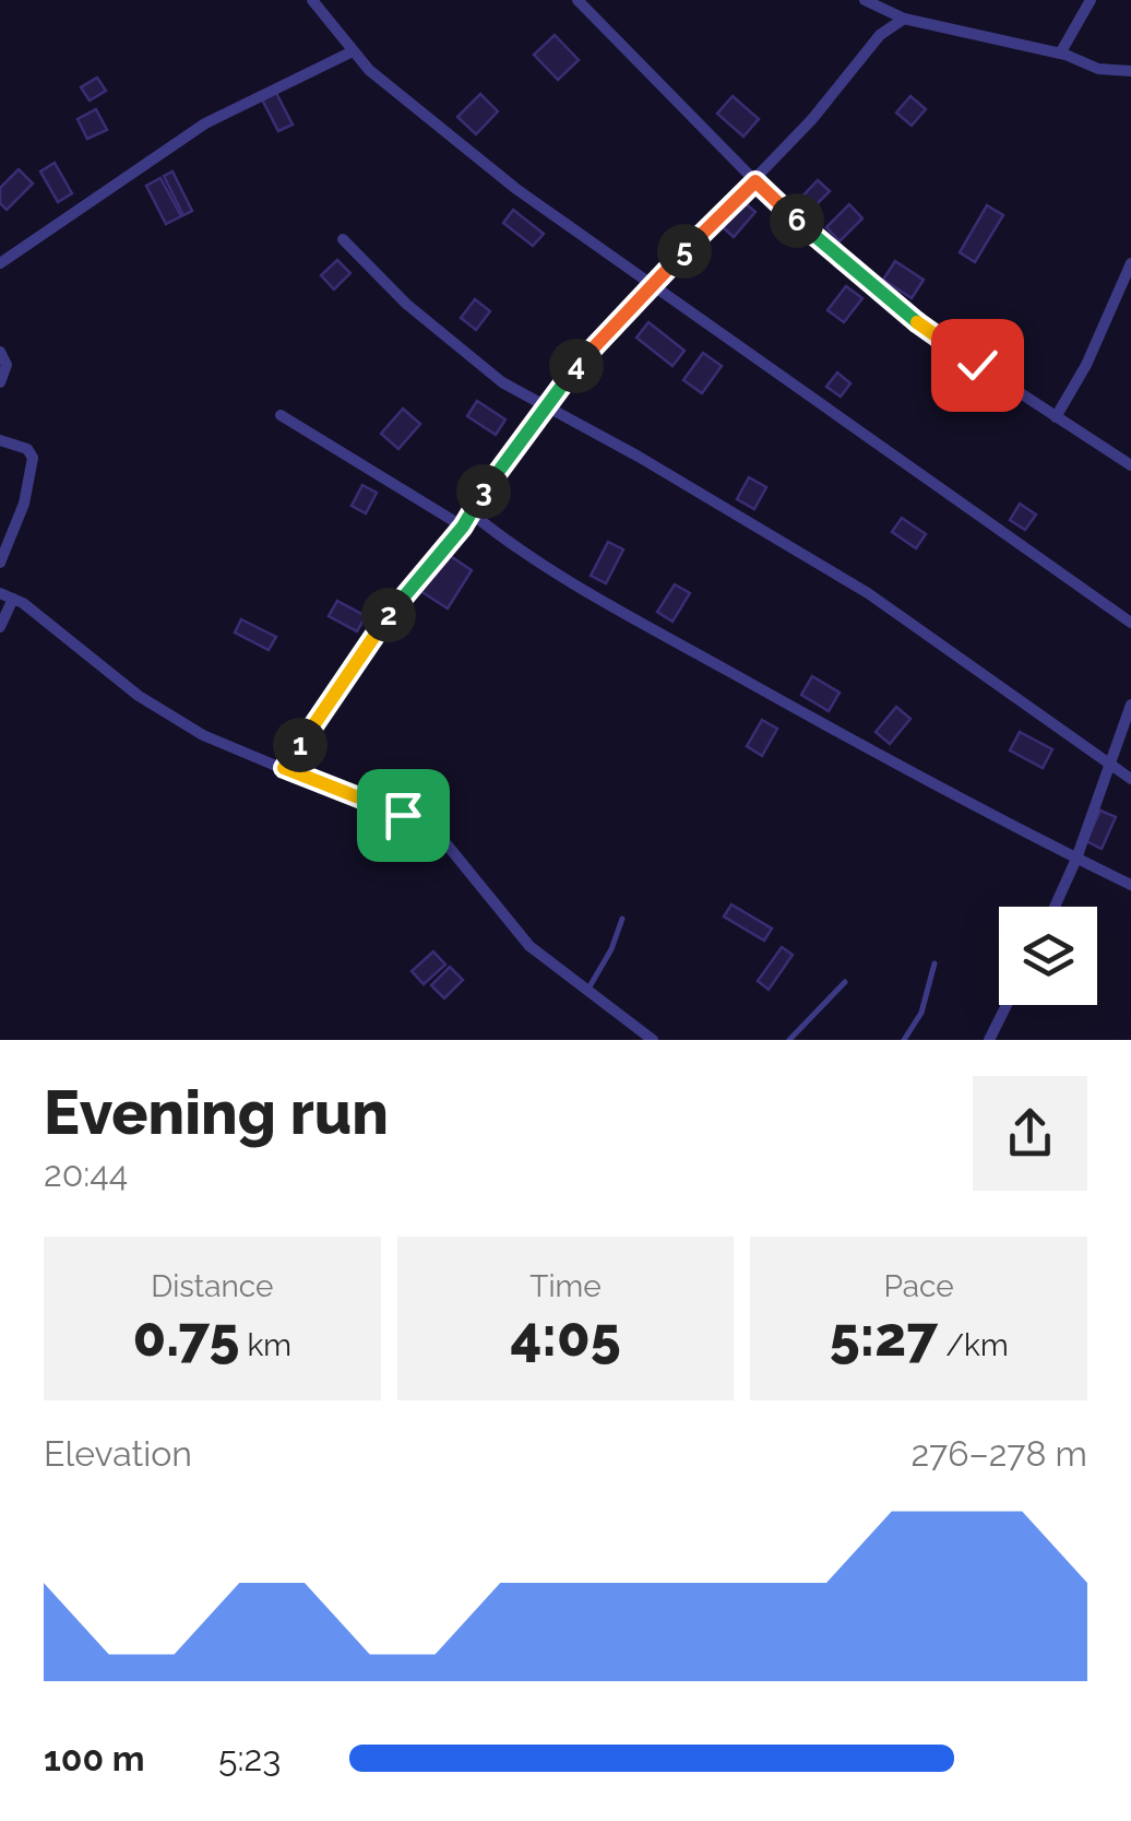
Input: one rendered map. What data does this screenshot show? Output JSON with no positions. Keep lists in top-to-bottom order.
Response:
{
  "page": {
    "pins": [
      "6",
      "5",
      "4",
      "3",
      "2",
      "1"
    ],
    "heading": ["Evening run", "20:44"],
    "stats": [
      ["Distance", "0.75 km"],
      ["Time", "4:05"],
      ["Pace", "5:27 /km"]
    ],
    "chart": ["Elevation", "276–278 m"],
    "list": [
      {
        "name": "100 m",
        "note": "5:23"
      }
    ]
  }
}
